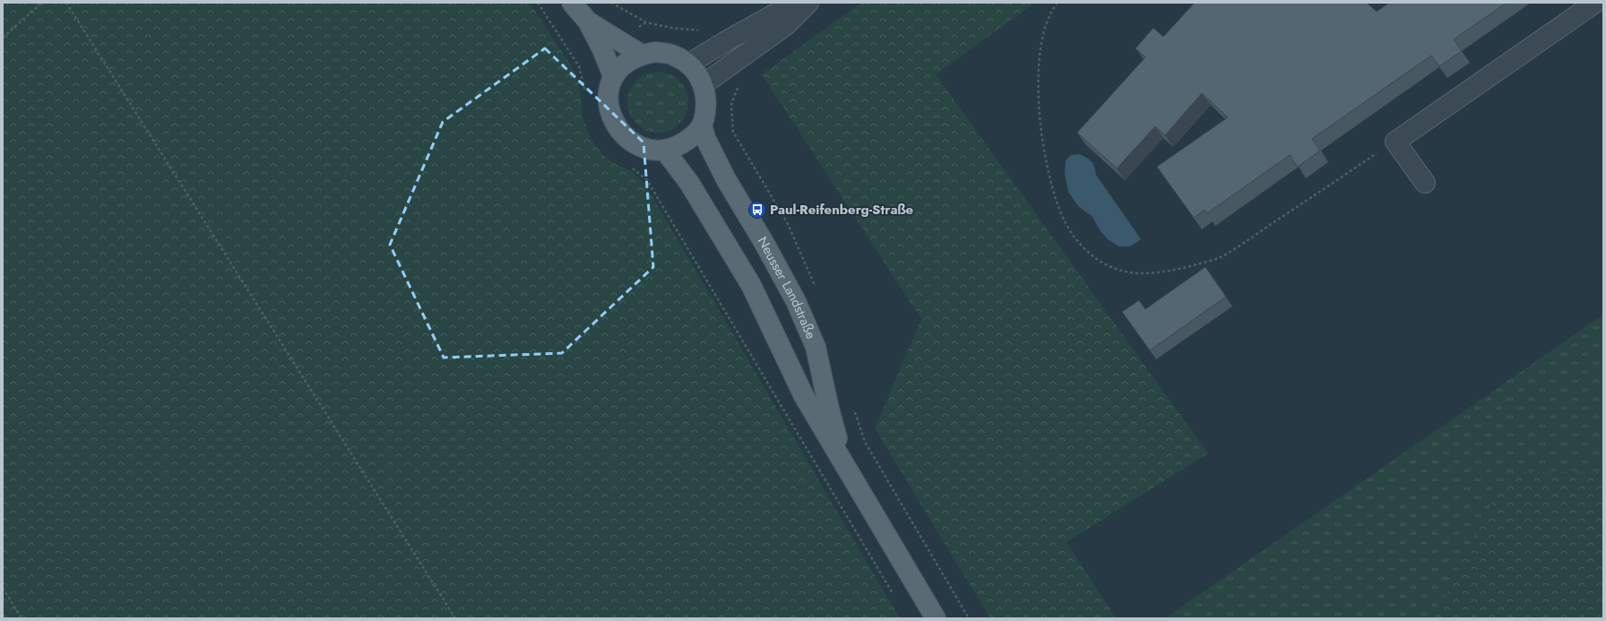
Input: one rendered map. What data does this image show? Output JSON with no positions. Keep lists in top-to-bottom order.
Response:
{
  "streets": {
    "main road": ["Neusser Landstraße"]
  },
  "places": {
    "bus stop": ["Paul-Reifenberg-Straße"]
  }
}
